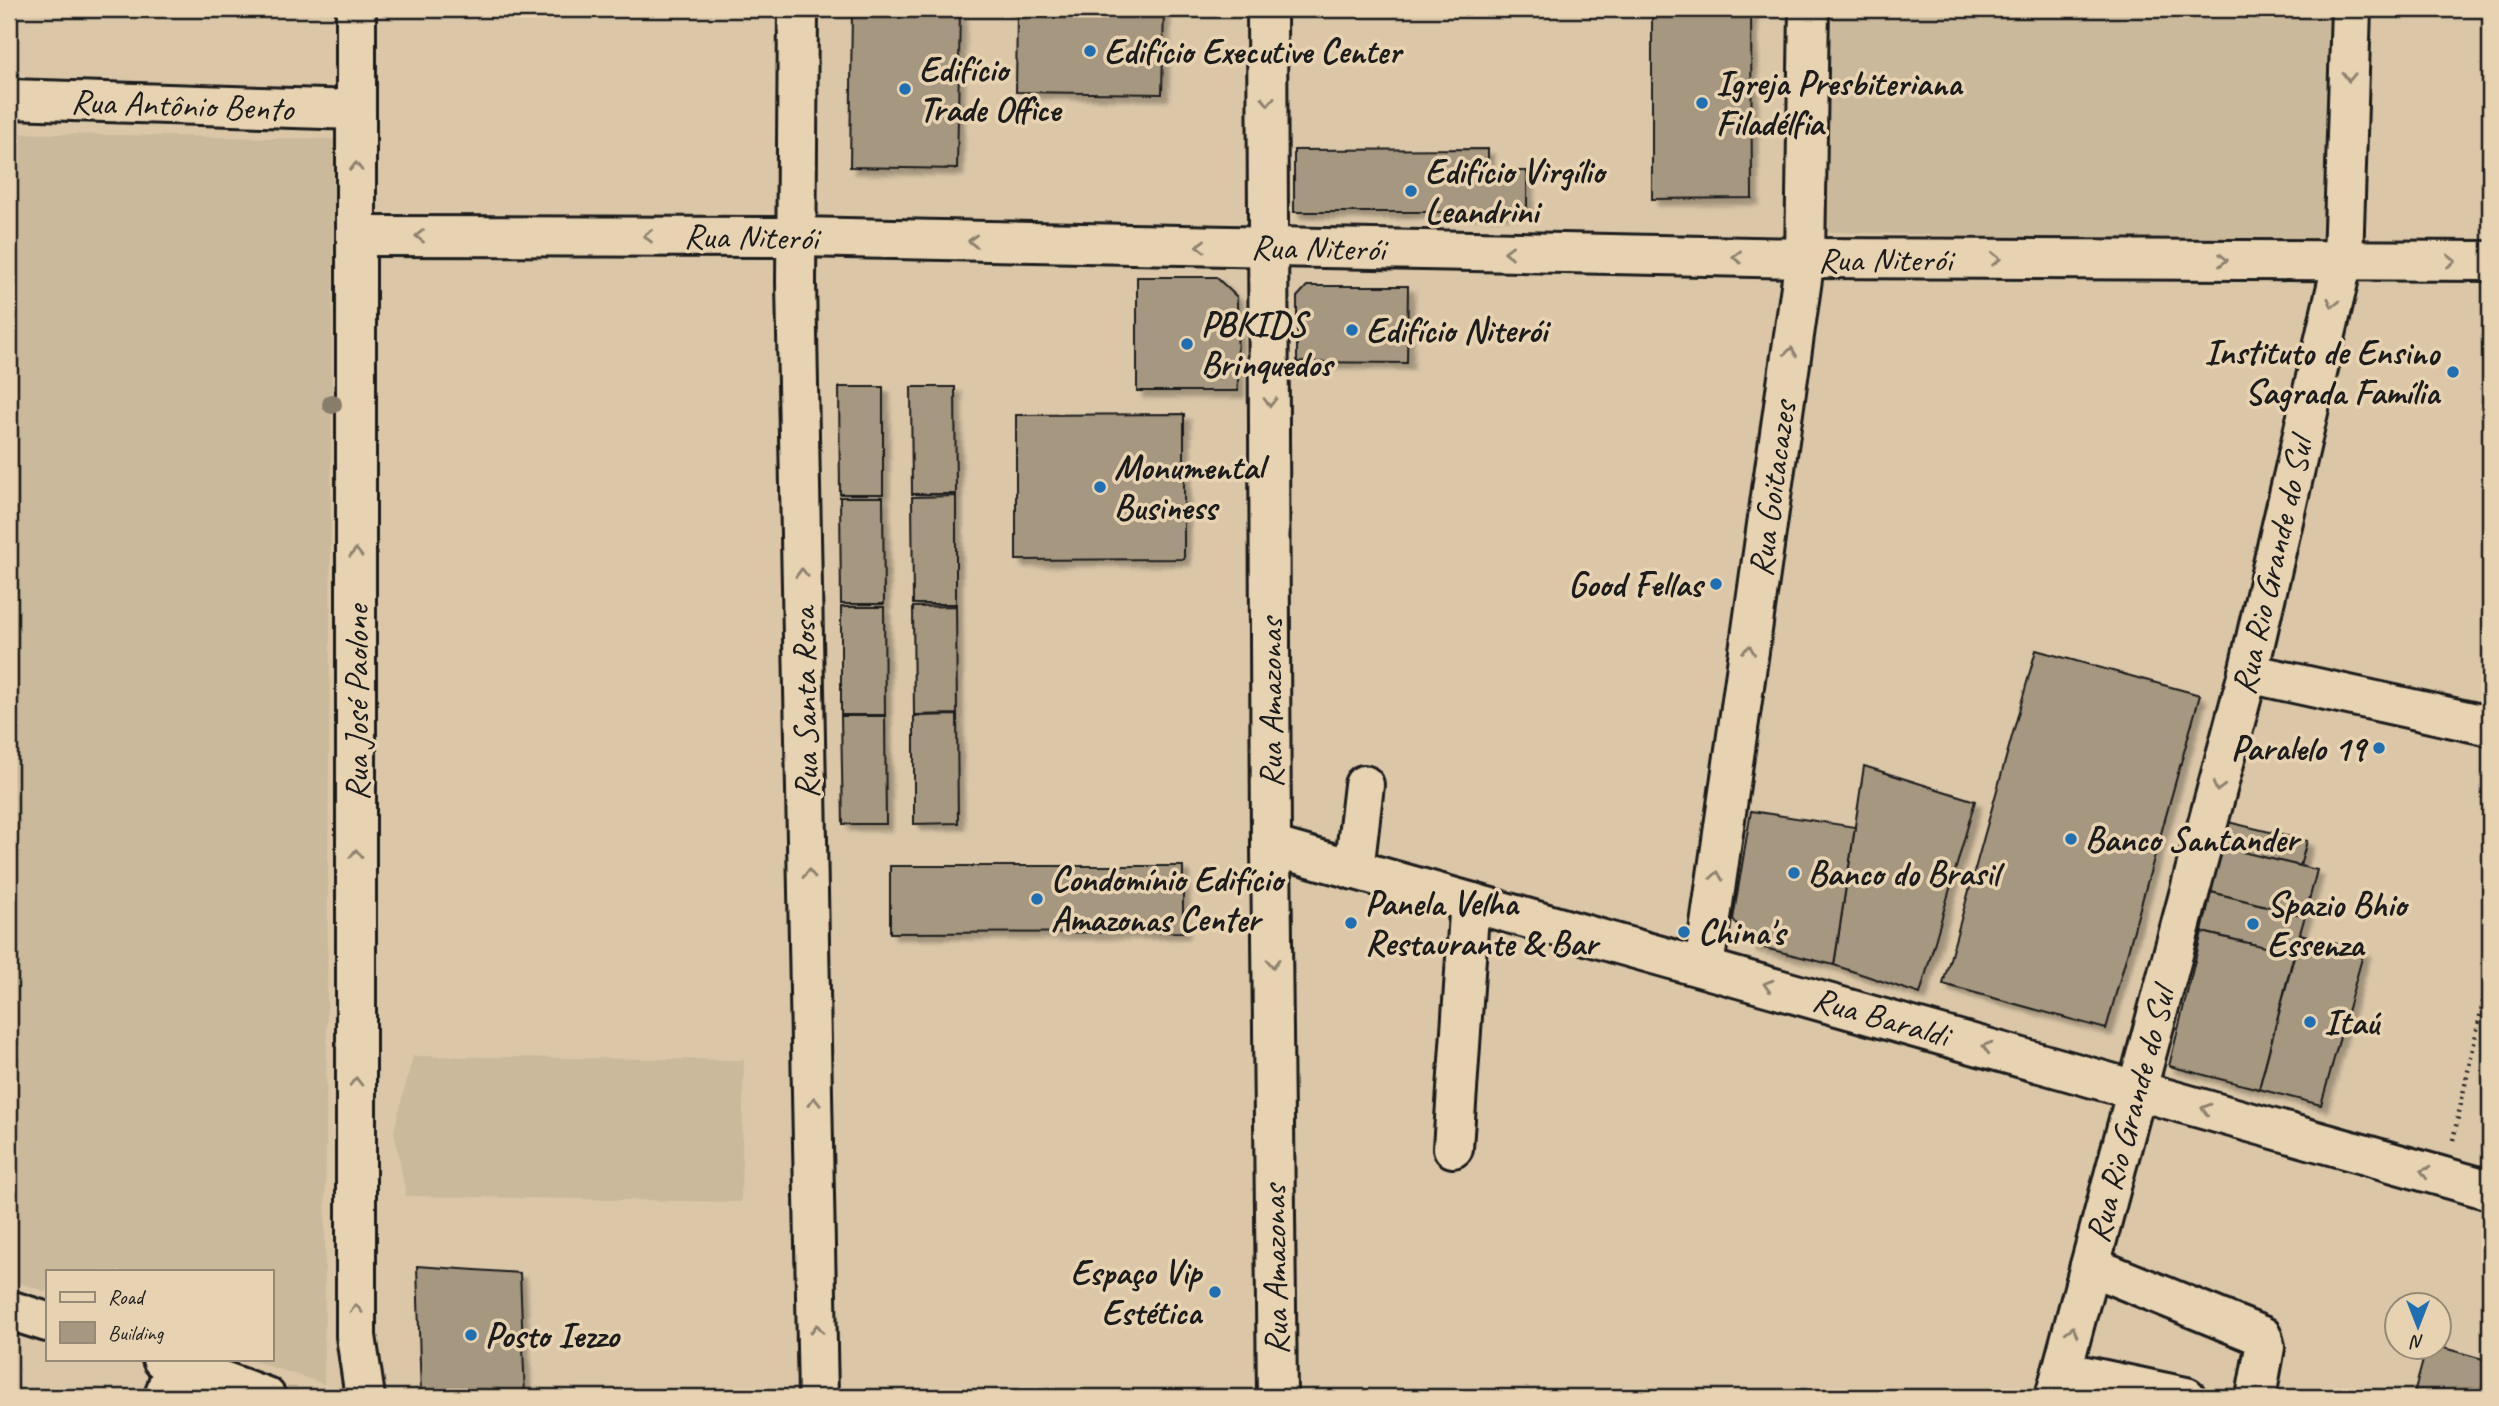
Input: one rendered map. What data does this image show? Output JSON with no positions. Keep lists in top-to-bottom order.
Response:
{
  "streets": {
    "street": [
      "Rua Antônio Bento",
      "Rua Niterói",
      "Rua Goitacazes",
      "Rua Rio Grande do Sul",
      "Rua José Paolone",
      "Rua Santa Rosa",
      "Rua Amazonas",
      "Rua Baraldi"
    ]
  },
  "crossings": [
    ["Rua Antônio Bento", "Rua José Paolone"],
    ["Rua Niterói", "Rua Goitacazes"],
    ["Rua Niterói", "Rua Rio Grande do Sul"],
    ["Rua Niterói", "Rua José Paolone"],
    ["Rua Niterói", "Rua Santa Rosa"],
    ["Rua Niterói", "Rua Amazonas"],
    ["Rua Goitacazes", "Rua Baraldi"],
    ["Rua Rio Grande do Sul", "Rua Baraldi"],
    ["Rua Amazonas", "Rua Baraldi"]
  ],
  "one_way": [
    "Rua Goitacazes",
    "Rua José Paolone",
    "Rua Santa Rosa",
    "Rua Amazonas",
    "Rua Baraldi"
  ],
  "places": [
    "Edifício Executive Center",
    "Edifício Trade Office",
    "Igreja Presbiteriana Filadélfia",
    "Edifício Virgílio Leandrini",
    "Edifício Niterói",
    "PBKIDS Brinquedos",
    "Instituto de Ensino Sagrada Família",
    "Monumental Business",
    "Good Fellas",
    "Paralelo 19",
    "Banco Santander",
    "Banco do Brasil",
    "Condomínio Edifício Amazonas Center",
    "Panela Velha Restaurante & Bar",
    "Spazio Bhio Essenza",
    "China's",
    "Itaú",
    "Espaço Vip Estética",
    "Posto Iezzo"
  ],
  "legend": ["Road", "Building"],
  "north": "bottom"
}
